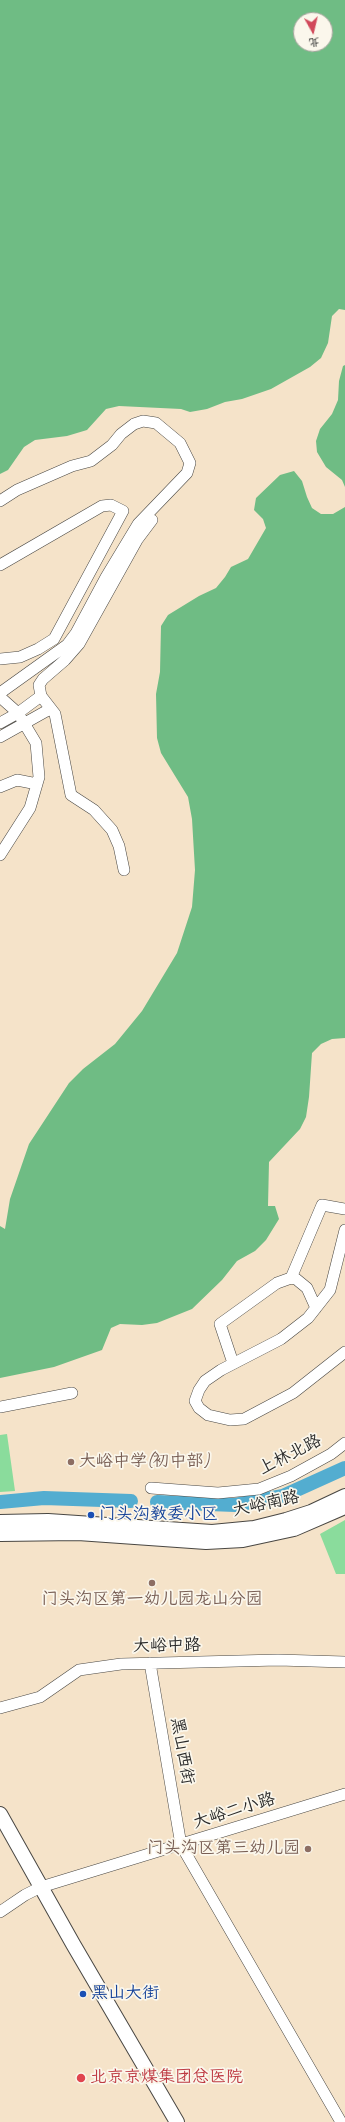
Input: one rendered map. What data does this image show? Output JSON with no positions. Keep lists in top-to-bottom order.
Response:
{
  "streets": {
    "main road": ["大峪南路"],
    "street": [
      "上林北路",
      "大峪中路",
      "黑山西街",
      "大峪二小路"
    ]
  },
  "crossings": [
    ["大峪中路", "黑山西街"],
    ["黑山西街", "大峪二小路"]
  ],
  "places": [
    "大峪中学(初中部)",
    "门头沟教委小区",
    "门头沟区第一幼儿园龙山分园",
    "门头沟区第三幼儿园",
    "黑山大街",
    "北京京煤集团总医院"
  ],
  "north": "bottom"
}
